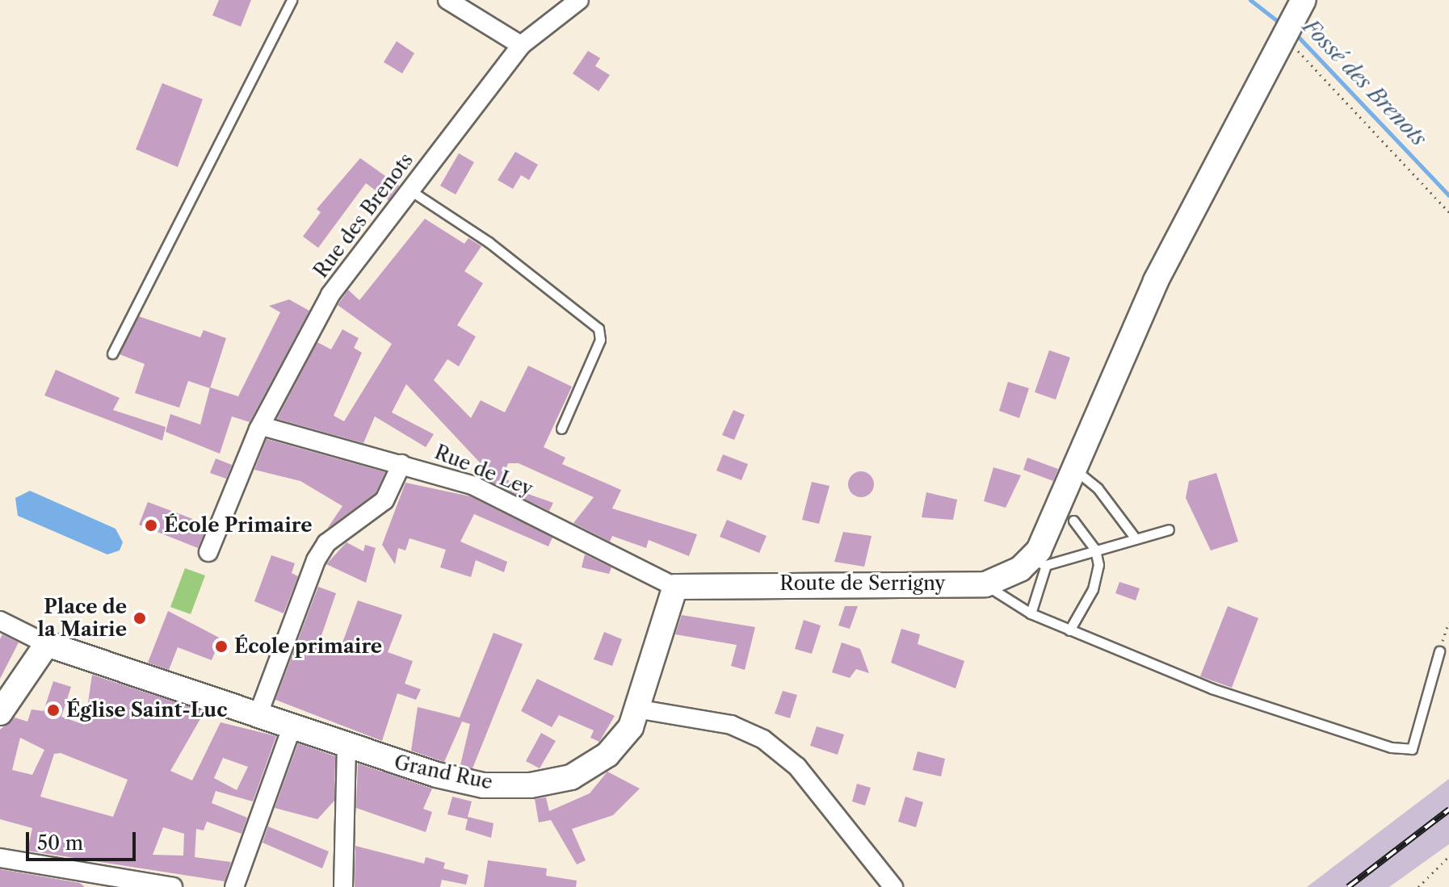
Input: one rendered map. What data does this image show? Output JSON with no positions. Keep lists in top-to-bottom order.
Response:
{
  "streets": {
    "street": [
      "Rue des Brenots",
      "Rue de Ley",
      "Route de Serrigny",
      "Grand Rue"
    ]
  },
  "crossings": [
    ["Rue des Brenots", "Rue de Ley"],
    ["Rue de Ley", "Route de Serrigny"],
    ["Rue de Ley", "Grand Rue"],
    ["Route de Serrigny", "Grand Rue"]
  ],
  "water": ["Fossé des Brenots"],
  "places": [
    "École Primaire",
    "Place de la Mairie",
    "École primaire",
    "Église Saint-Luc"
  ],
  "scale_bar": "50 m"
}
